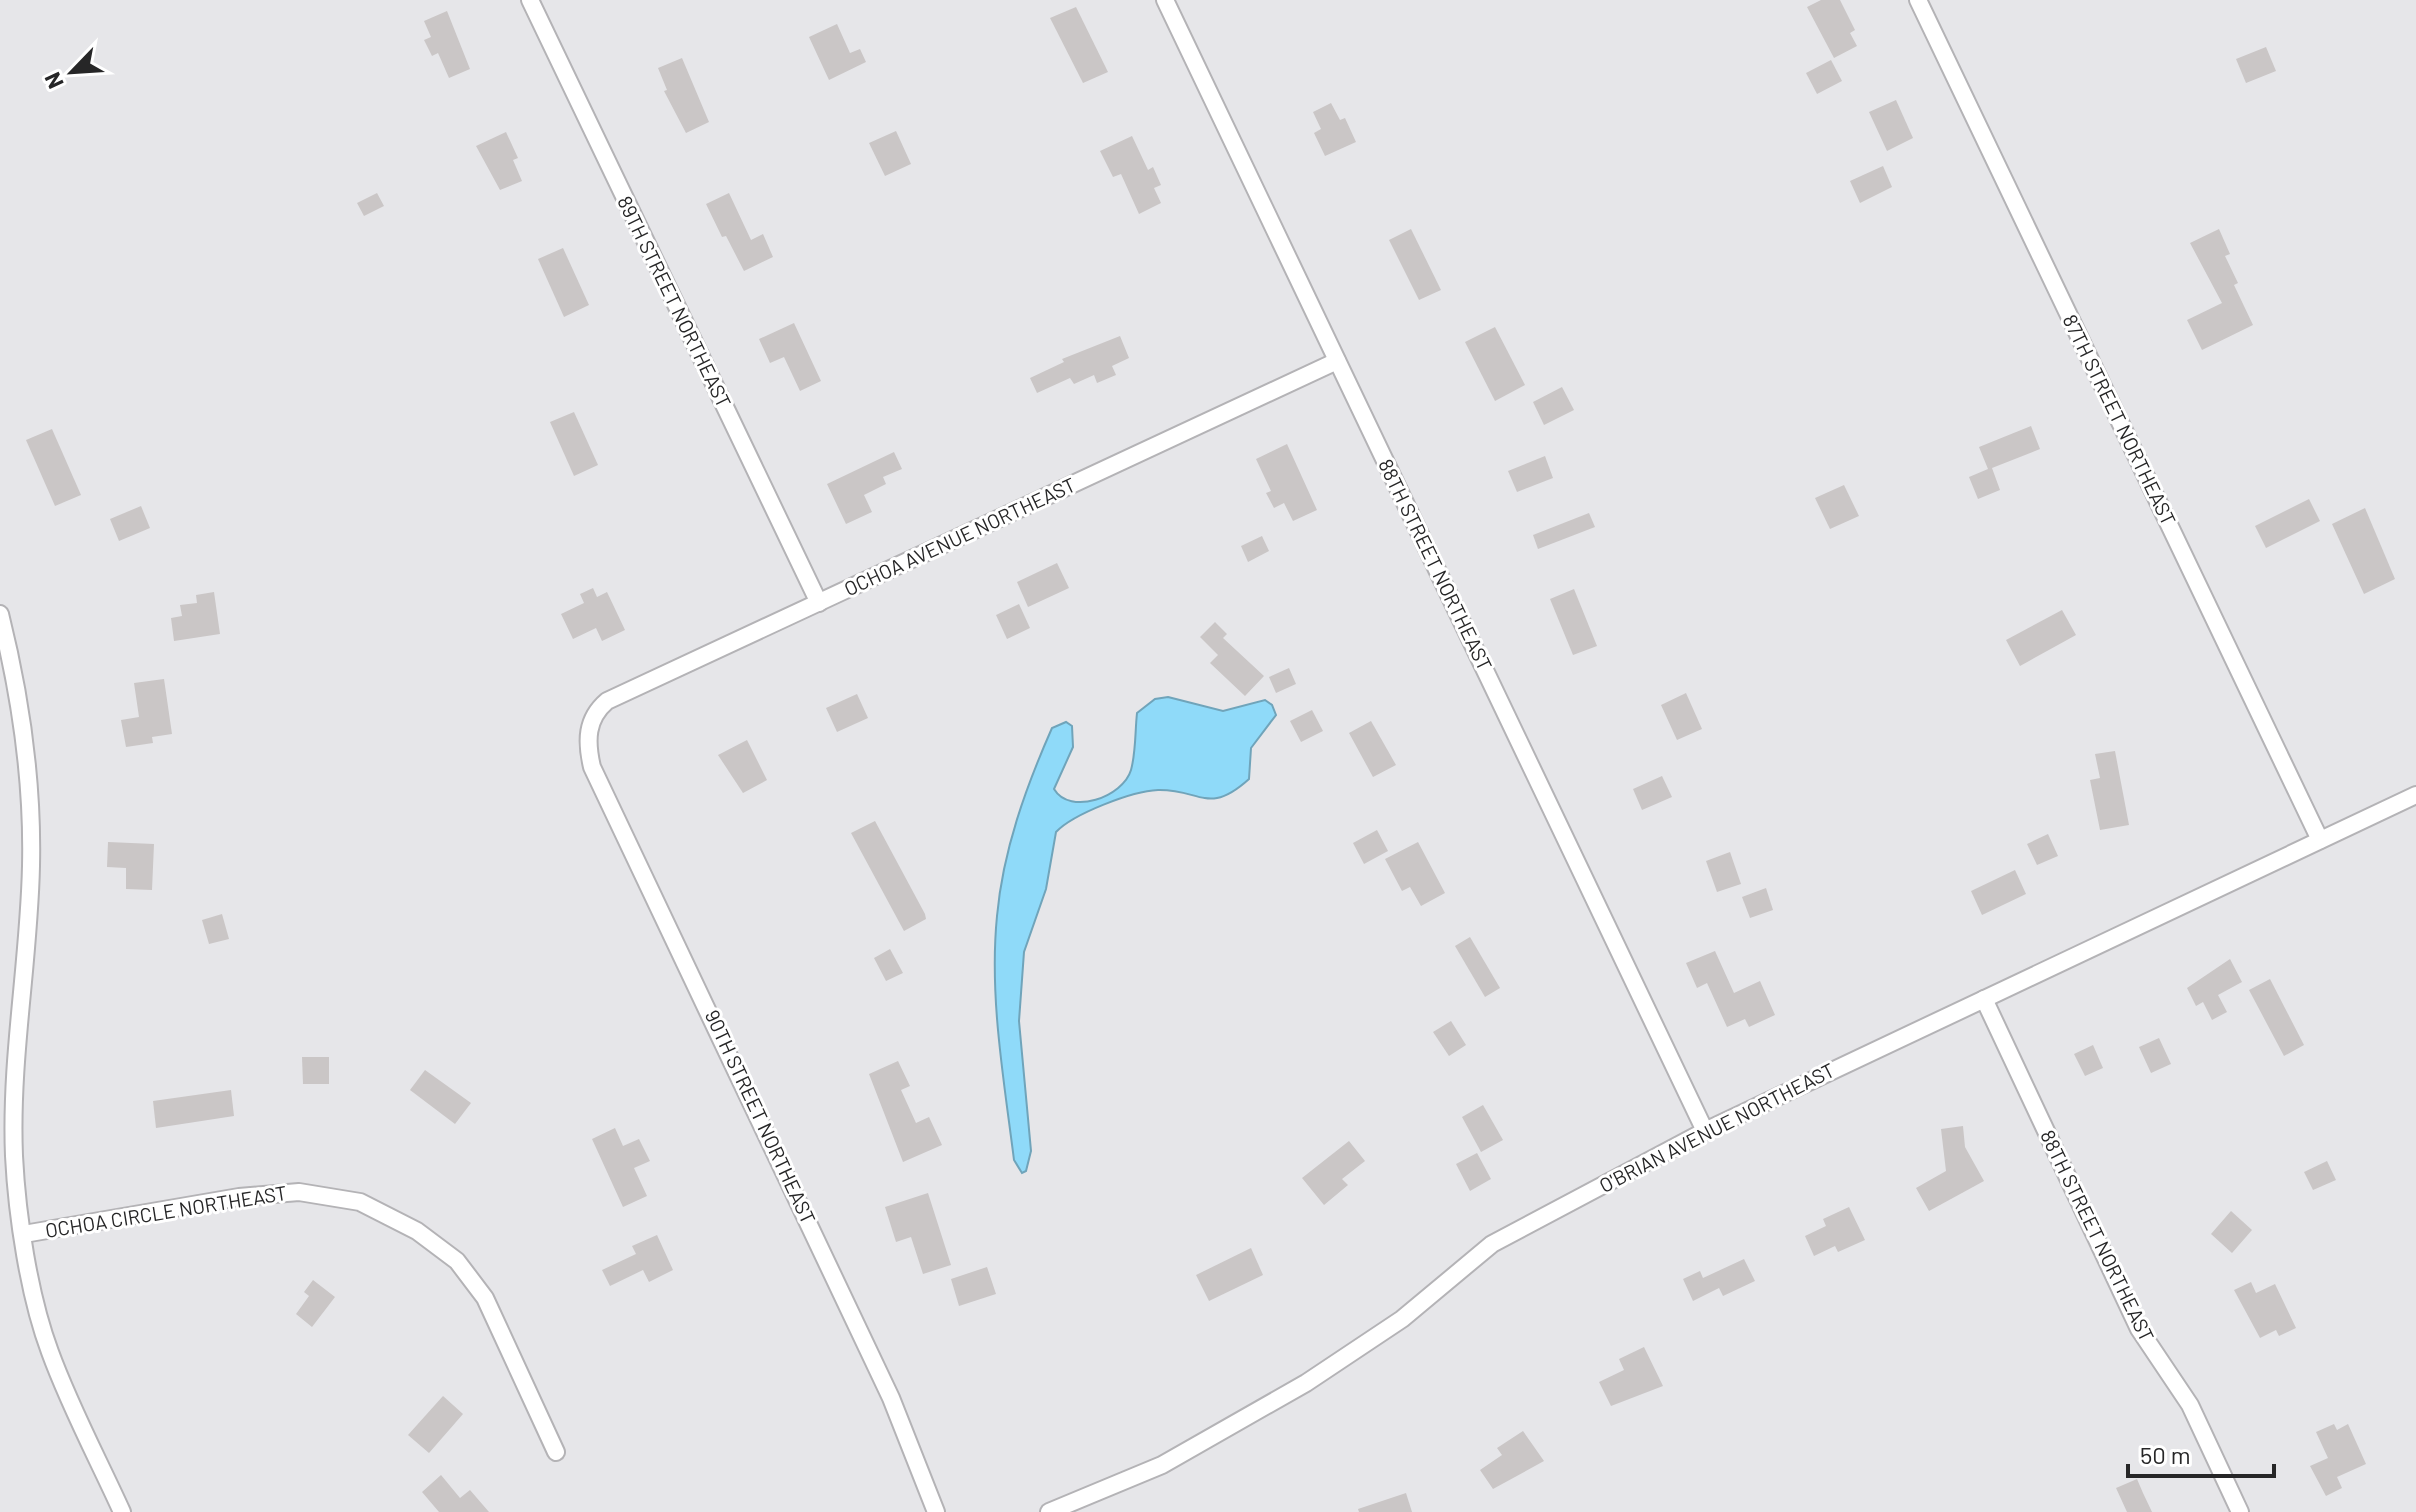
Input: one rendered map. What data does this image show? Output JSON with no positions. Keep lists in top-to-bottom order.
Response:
{
  "streets": {
    "street": [
      "89TH STREET NORTHEAST",
      "87TH STREET NORTHEAST",
      "OCHOA AVENUE NORTHEAST",
      "88TH STREET NORTHEAST",
      "90TH STREET NORTHEAST",
      "O'BRIAN AVENUE NORTHEAST",
      "OCHOA CIRCLE NORTHEAST"
    ]
  },
  "crossings": [
    ["89TH STREET NORTHEAST", "OCHOA AVENUE NORTHEAST"],
    ["87TH STREET NORTHEAST", "O'BRIAN AVENUE NORTHEAST"],
    ["OCHOA AVENUE NORTHEAST", "88TH STREET NORTHEAST"],
    ["OCHOA AVENUE NORTHEAST", "90TH STREET NORTHEAST"],
    ["88TH STREET NORTHEAST", "O'BRIAN AVENUE NORTHEAST"]
  ],
  "scale_bar": "50 m",
  "north": "bottom left"
}
